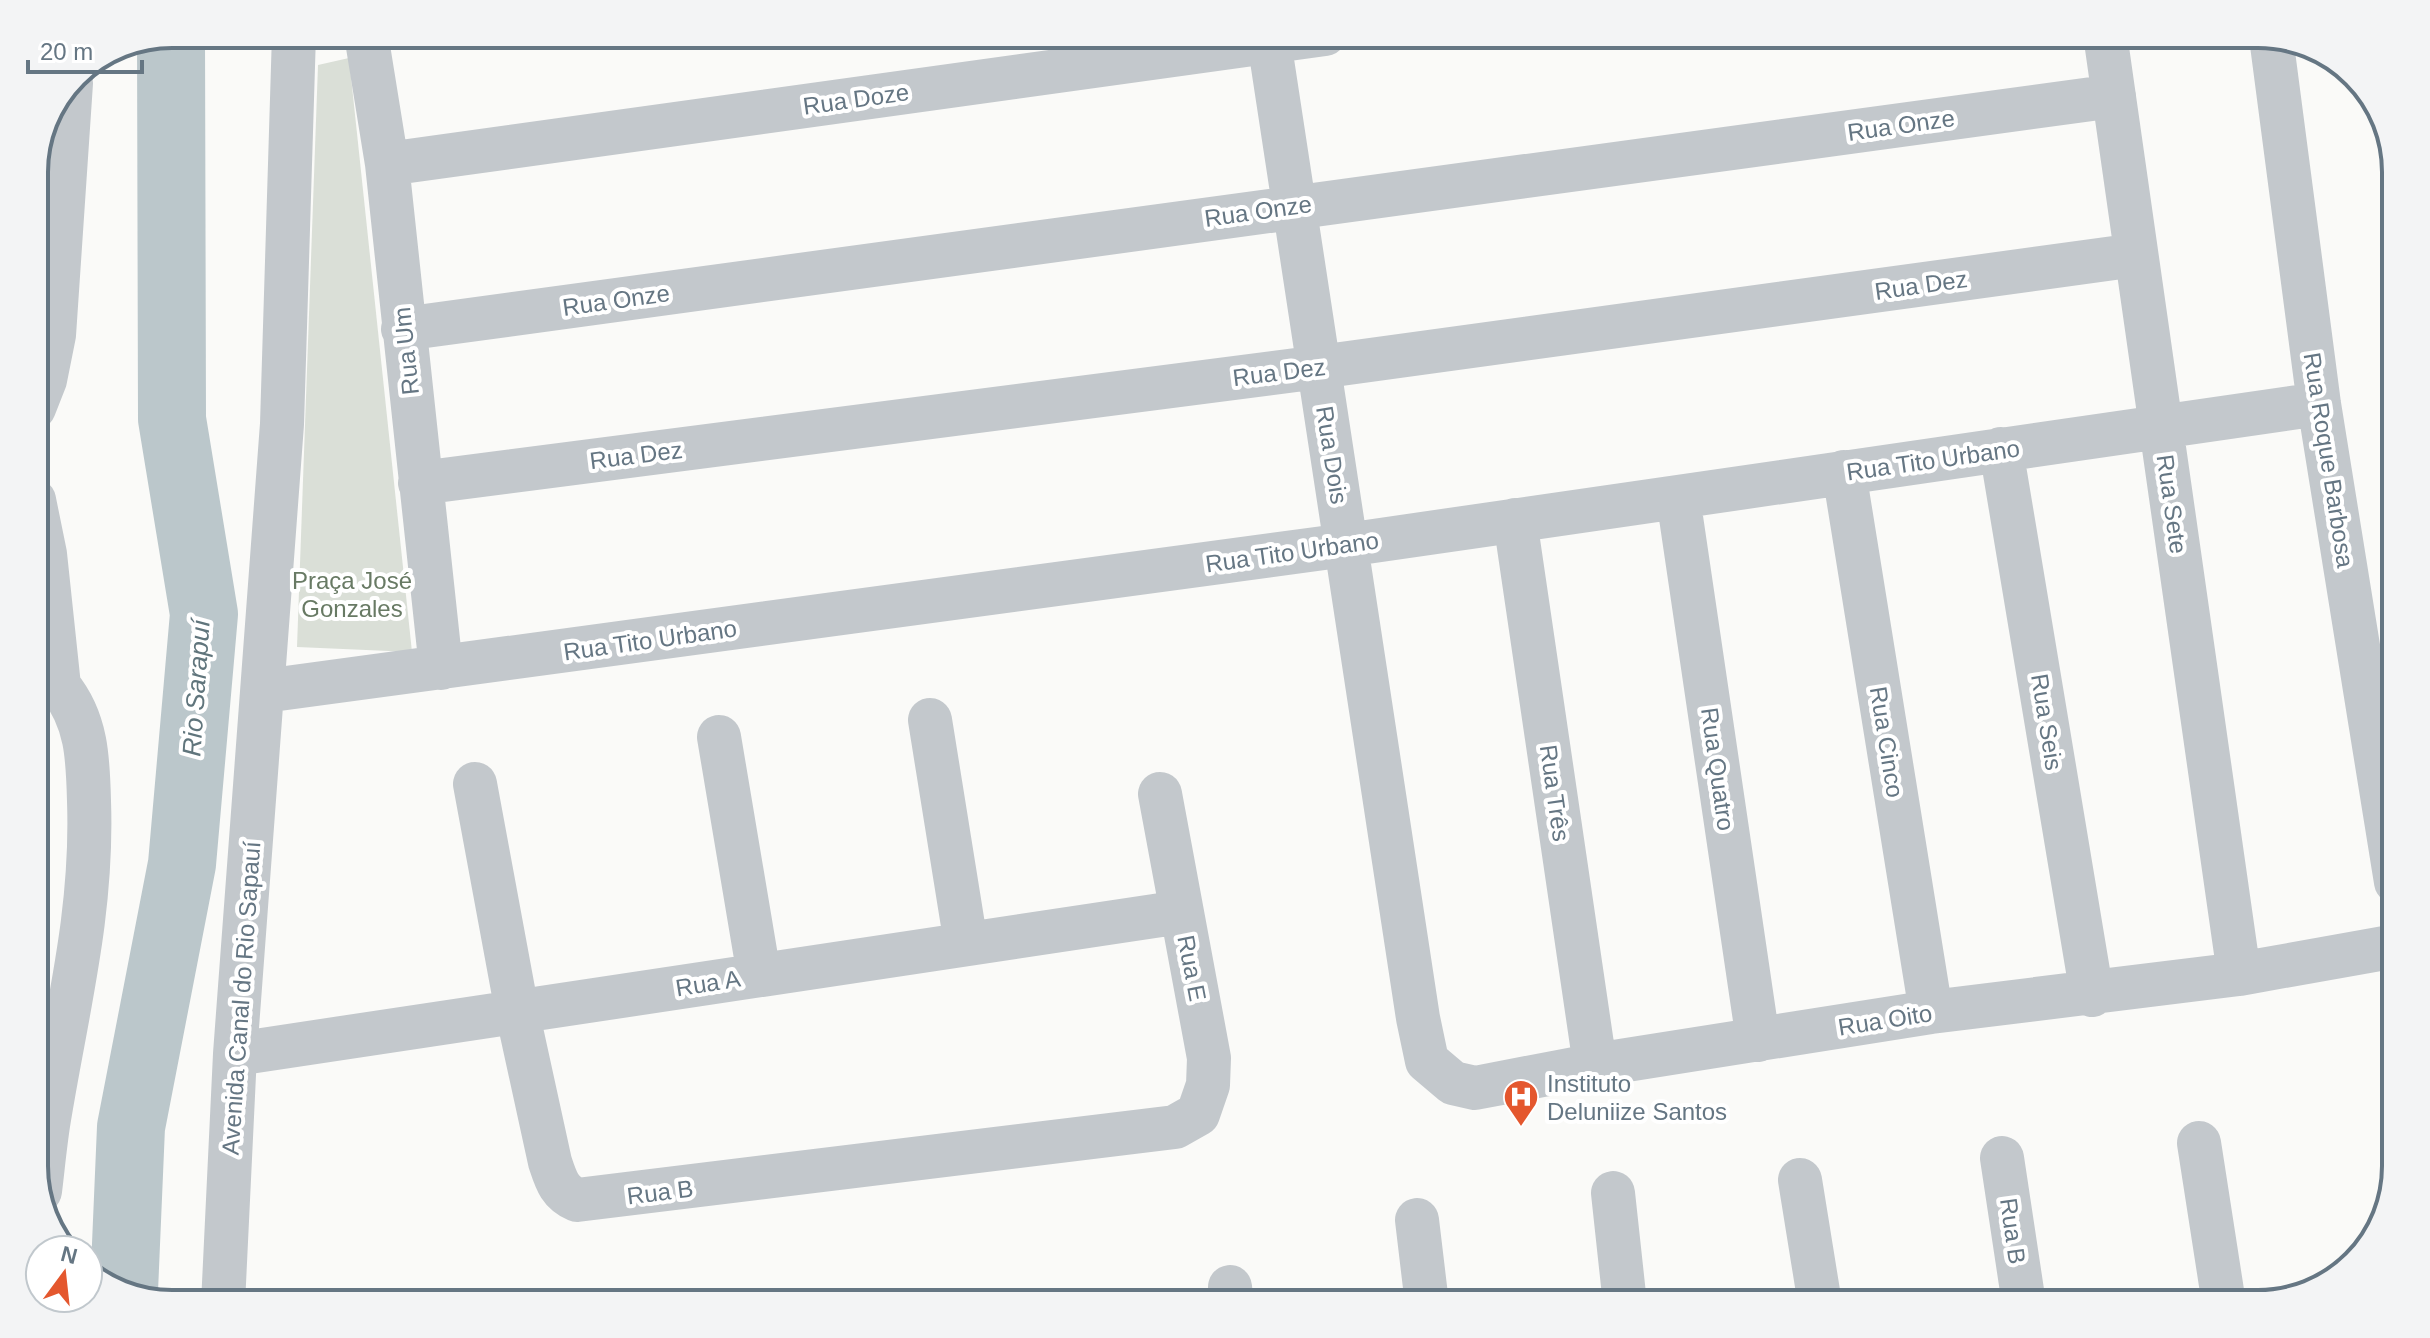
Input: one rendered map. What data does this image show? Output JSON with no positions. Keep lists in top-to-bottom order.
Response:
{
  "streets": {
    "street": [
      "Rua Doze",
      "Rua Onze",
      "Rua Dez",
      "Rua Um",
      "Rua Dois",
      "Rua Tito Urbano",
      "Rua Roque Barbosa",
      "Rua Sete",
      "Rua Seis",
      "Rua Cinco",
      "Rua Quatro",
      "Rua Três",
      "Rua E",
      "Rua A",
      "Avenida Canal do Rio Sapauí",
      "Rua Oito",
      "Rua B"
    ]
  },
  "crossings": [
    ["Rua Doze", "Rua Um"],
    ["Rua Onze", "Rua Um"],
    ["Rua Onze", "Rua Dois"],
    ["Rua Onze", "Rua Sete"],
    ["Rua Dez", "Rua Um"],
    ["Rua Dez", "Rua Dois"],
    ["Rua Dez", "Rua Sete"],
    ["Rua Um", "Rua Tito Urbano"],
    ["Rua Dois", "Rua Tito Urbano"],
    ["Rua Dois", "Rua Oito"],
    ["Rua Tito Urbano", "Rua Roque Barbosa"],
    ["Rua Tito Urbano", "Rua Sete"],
    ["Rua Tito Urbano", "Rua Seis"],
    ["Rua Tito Urbano", "Rua Cinco"],
    ["Rua Tito Urbano", "Rua Quatro"],
    ["Rua Tito Urbano", "Rua Três"],
    ["Rua Tito Urbano", "Avenida Canal do Rio Sapauí"],
    ["Rua Sete", "Rua Oito"],
    ["Rua Seis", "Rua Oito"],
    ["Rua Cinco", "Rua Oito"],
    ["Rua Quatro", "Rua Oito"],
    ["Rua Três", "Rua Oito"],
    ["Rua E", "Rua A"],
    ["Rua E", "Rua B"],
    ["Rua A", "Avenida Canal do Rio Sapauí"],
    ["Rua A", "Rua B"]
  ],
  "water": ["Rio Sarapuí"],
  "parks": ["Praça José Gonzales"],
  "places": {
    "hospital": ["Instituto Deluniize Santos"]
  },
  "scale_bar": "20 m",
  "north": "top"
}
